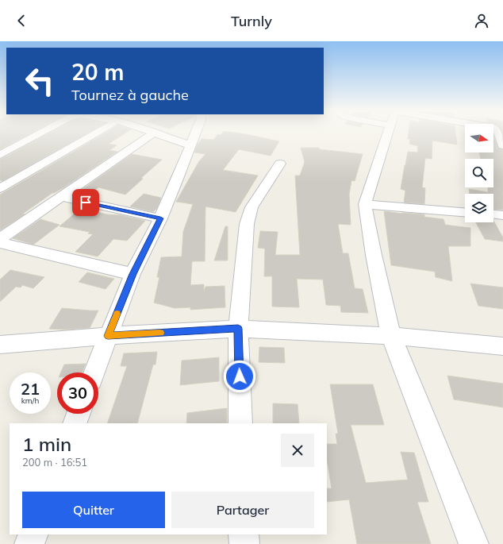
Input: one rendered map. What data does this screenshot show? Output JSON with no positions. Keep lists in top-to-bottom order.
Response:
{
  "north": "right",
  "page": {
    "header": "Turnly",
    "turn": ["20 m", "Tournez à gauche"],
    "speed": "21 km/h",
    "limit": "30",
    "heading": ["1 min", "200 m · 16:51"],
    "buttons": ["Quitter", "Partager"]
  }
}
